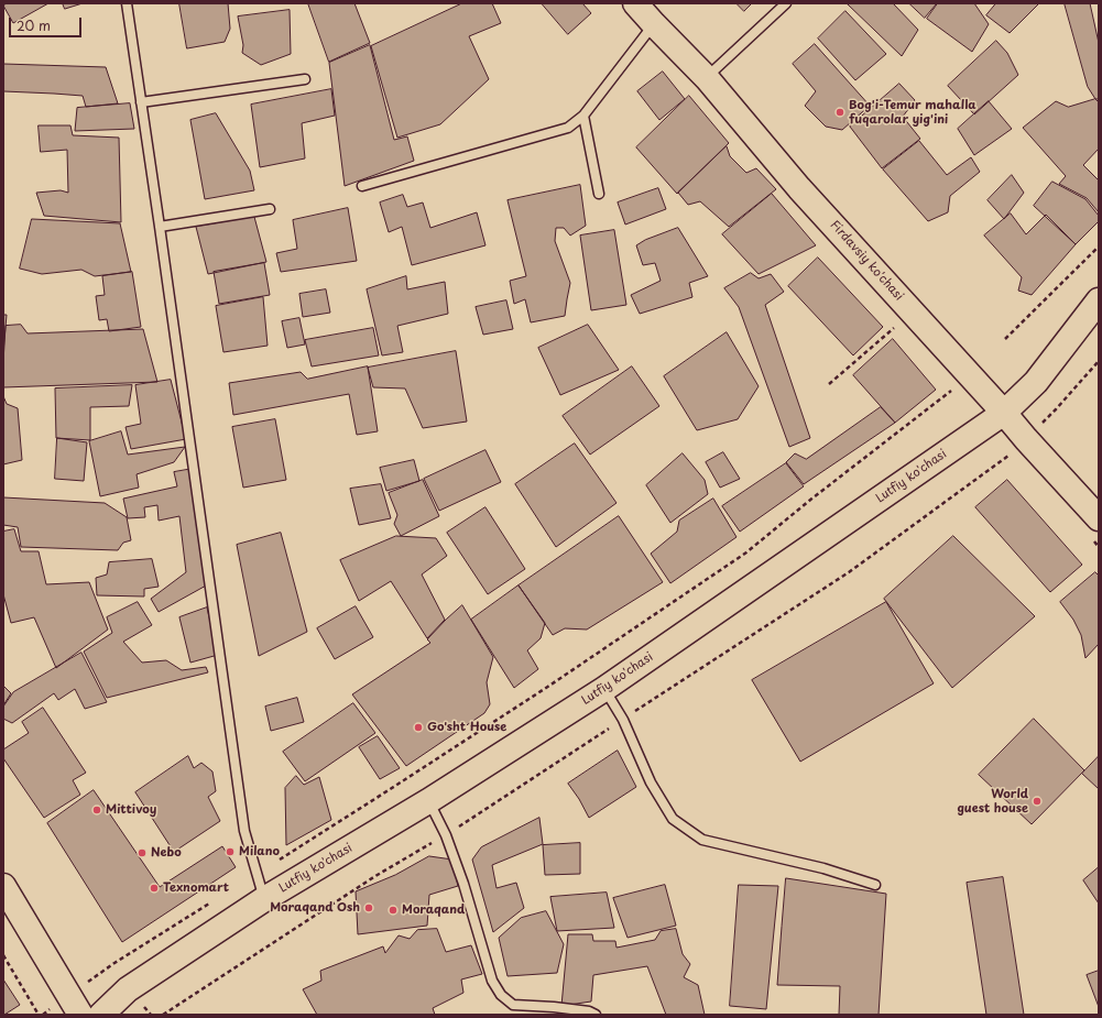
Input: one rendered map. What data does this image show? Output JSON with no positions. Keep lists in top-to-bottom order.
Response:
{
  "streets": {
    "main road": ["Firdavsiy ko'chasi", "Lutfiy ko'chasi"]
  },
  "crossings": [
    ["Firdavsiy ko'chasi", "Lutfiy ko'chasi"]
  ],
  "places": [
    "Bog'i-Temur mahalla fuqarolar yig'ini",
    "Go'sht House",
    "World guest house",
    "Mittivoy",
    "Milano",
    "Nebo",
    "Texnomart",
    "Moraqand Osh",
    "Moraqand"
  ],
  "scale_bar": "20 m"
}
